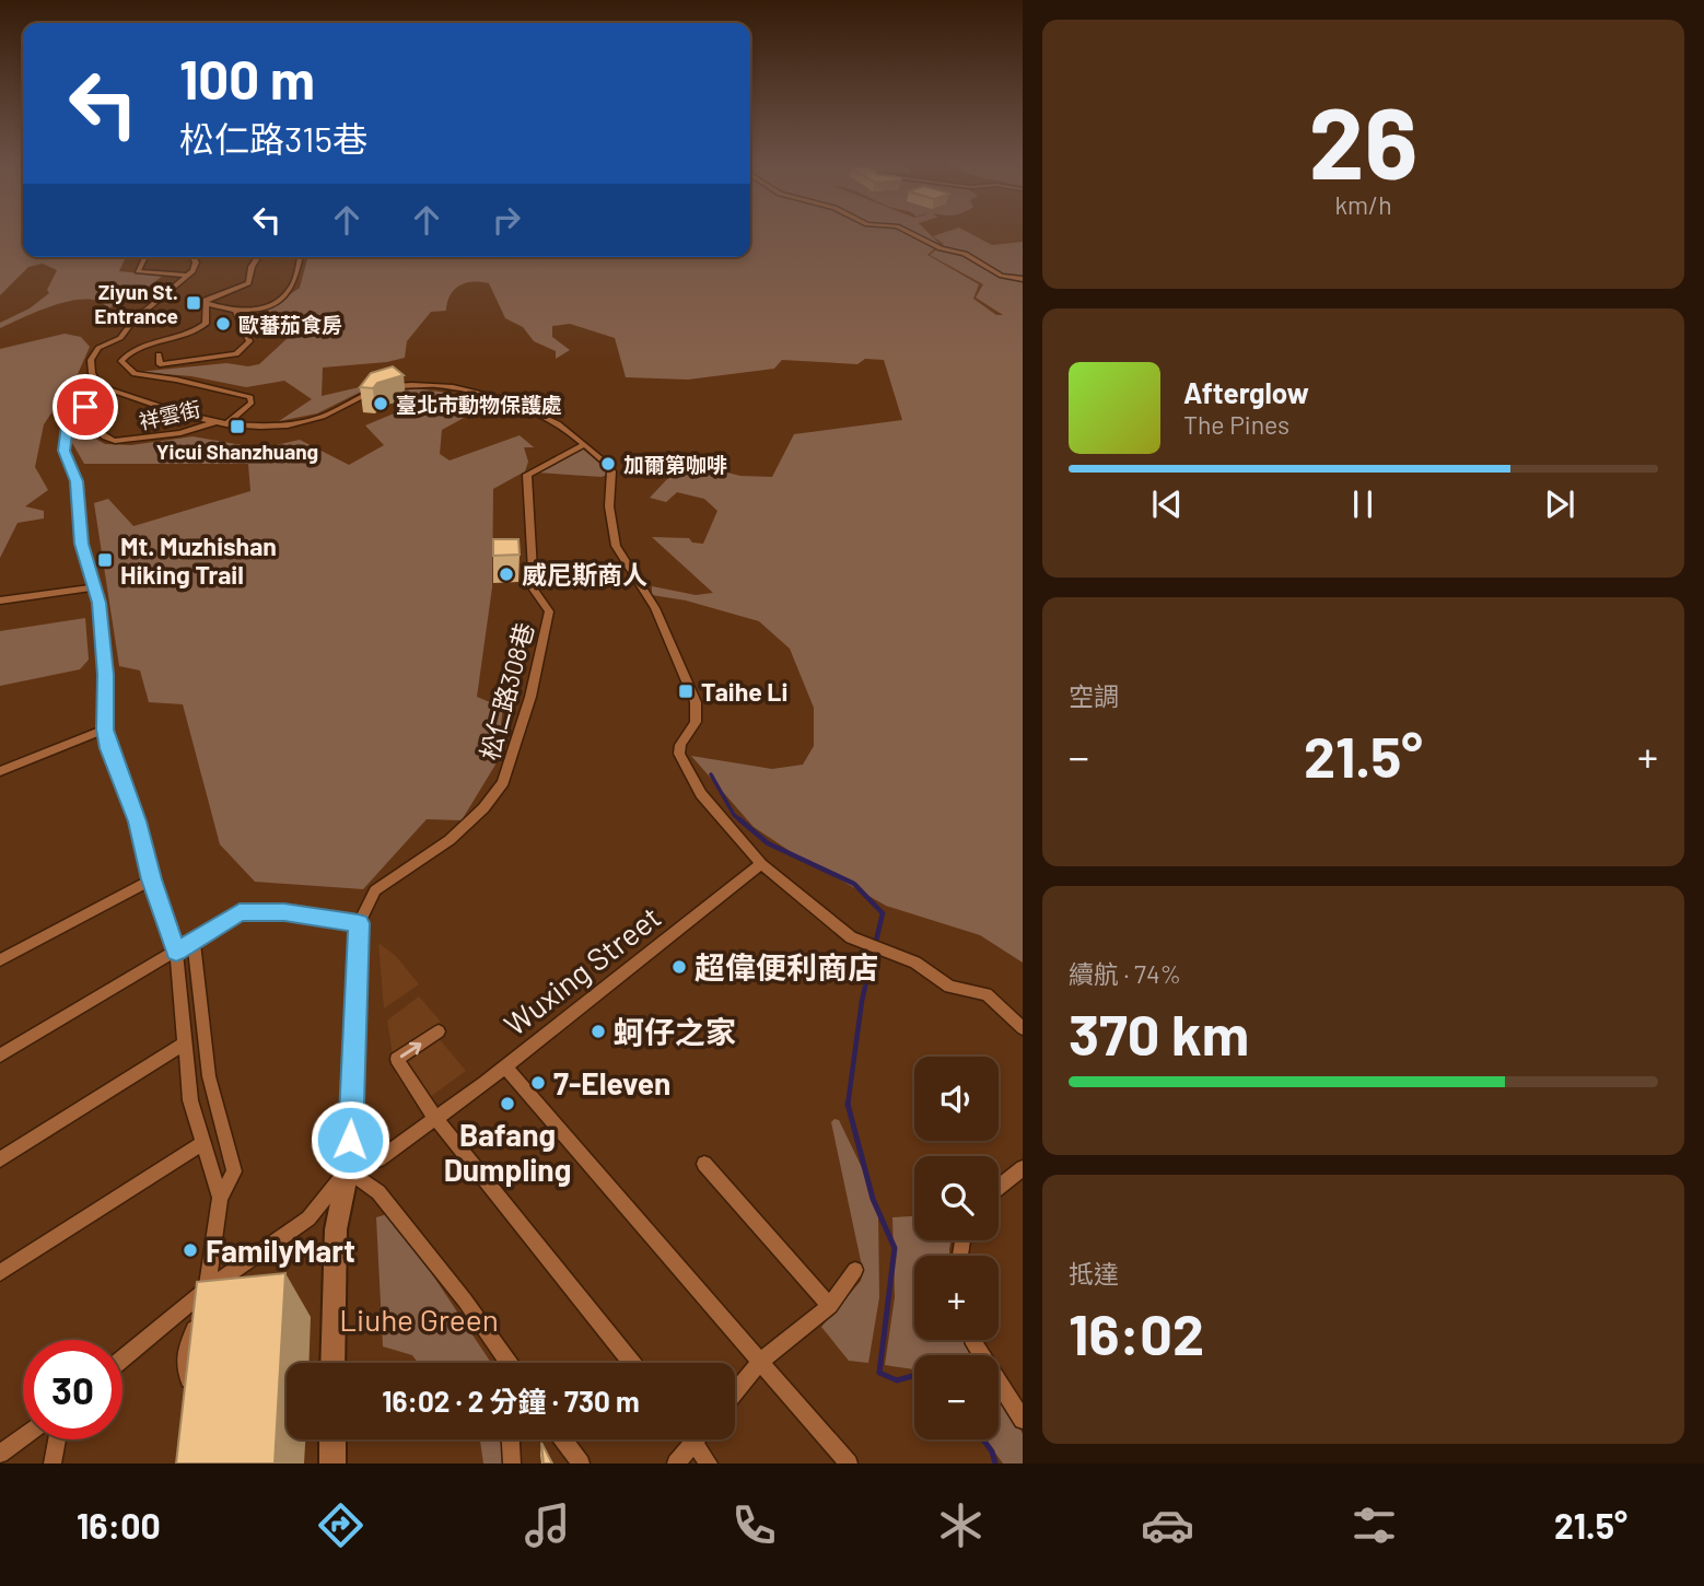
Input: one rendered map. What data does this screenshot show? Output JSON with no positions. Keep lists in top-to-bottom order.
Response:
{
  "streets": {
    "street": ["祥雲街", "松仁路308巷", "Wuxing Street"]
  },
  "parks": ["Liuhe Green"],
  "places": {
    "transit": [
      "Ziyun St. Entrance",
      "Yicui Shanzhuang",
      "Mt. Muzhishan Hiking Trail",
      "Taihe Li"
    ],
    "other": [
      "歐蕃茄食房",
      "臺北市動物保護處",
      "加爾第咖啡",
      "威尼斯商人",
      "超偉便利商店",
      "蚵仔之家",
      "7-Eleven",
      "Bafang Dumpling",
      "FamilyMart"
    ]
  },
  "page": {
    "tile": [
      ["26", "km/h"],
      "空調",
      ["續航 · 74%", "370 km"],
      ["抵達", "16:02"]
    ],
    "turn": ["100 m", "松仁路315巷"],
    "song": ["Afterglow", "The Pines"],
    "heat": ["−", "21.5°", "+"],
    "map_buttons": ["+", "−"],
    "limit": "30",
    "trip": "16:02 · 2 分鐘 · 730 m",
    "tabs": ["16:00", "21.5°"]
  }
}
